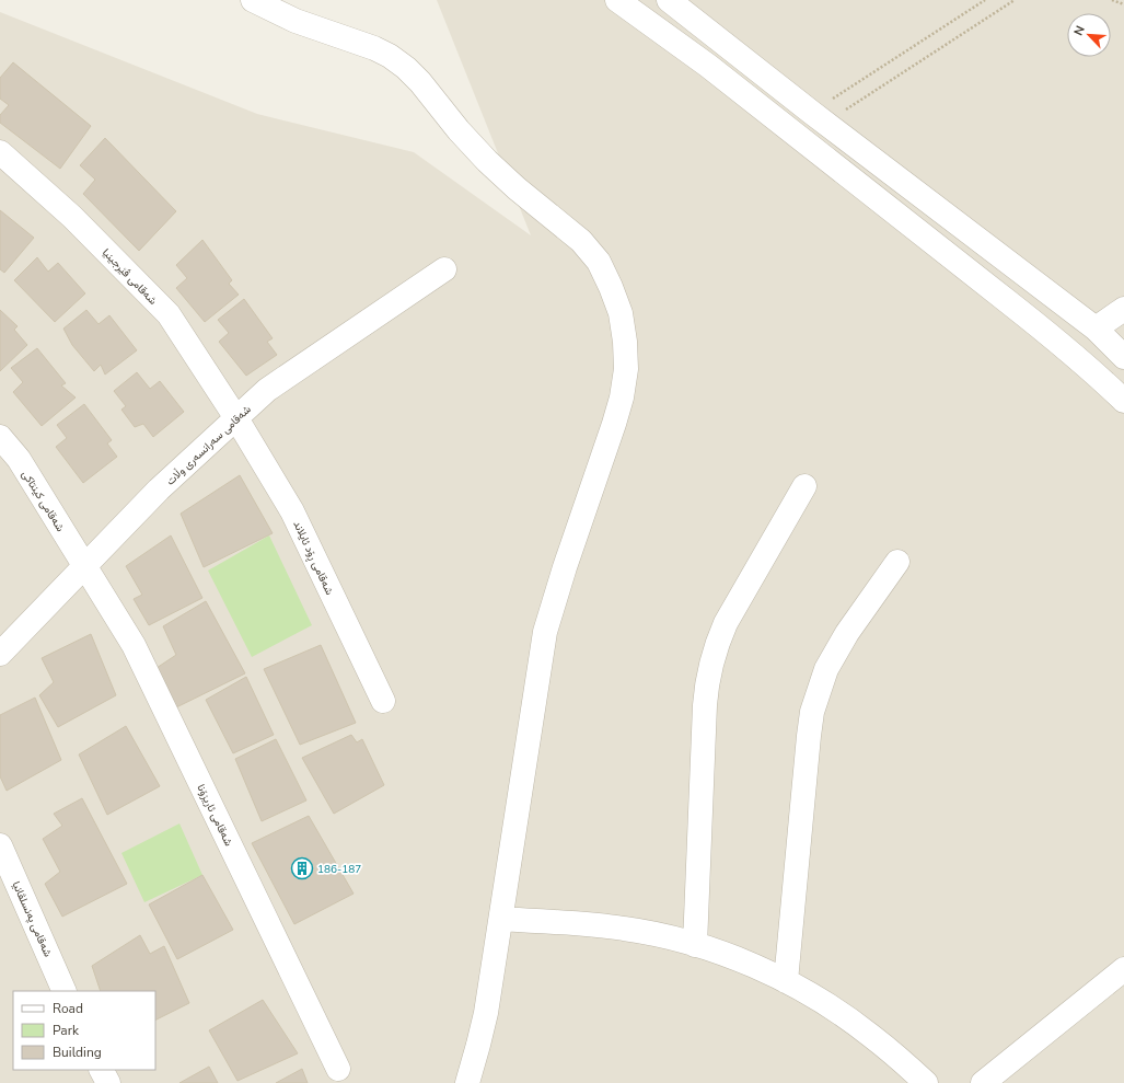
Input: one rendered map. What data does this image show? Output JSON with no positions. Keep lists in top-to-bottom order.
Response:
{
  "streets": {
    "street": [
      "شەقامی ڤێرجینیا",
      "شەقامی سەرانسەری وڵات",
      "شەقامی کینتاکی",
      "شەقامی ڕۆد ئایلاند",
      "شەقامی ئاریزۆنا",
      "شەقامی پەنسلڤانیا"
    ]
  },
  "crossings": [
    ["شەقامی ڤێرجینیا", "شەقامی سەرانسەری وڵات"],
    ["شەقامی ڤێرجینیا", "شەقامی ڕۆد ئایلاند"],
    ["شەقامی سەرانسەری وڵات", "شەقامی کینتاکی"],
    ["شەقامی سەرانسەری وڵات", "شەقامی ڕۆد ئایلاند"],
    ["شەقامی سەرانسەری وڵات", "شەقامی ئاریزۆنا"],
    ["شەقامی کینتاکی", "شەقامی ئاریزۆنا"]
  ],
  "places": {
    "building": ["186-187"]
  },
  "legend": ["Road", "Park", "Building"],
  "north": "top left"
}
